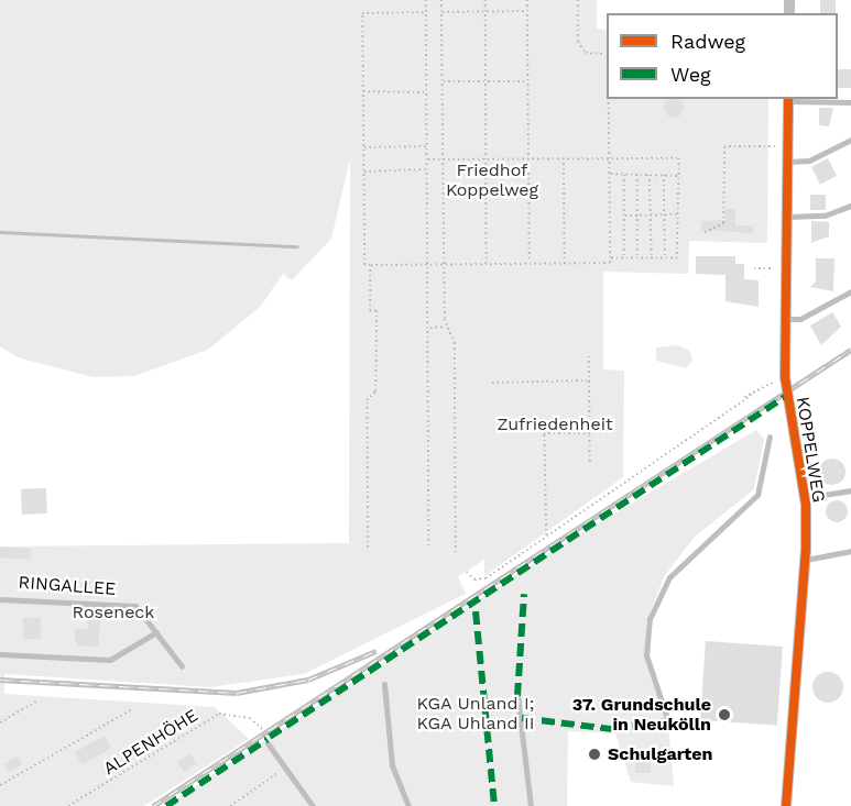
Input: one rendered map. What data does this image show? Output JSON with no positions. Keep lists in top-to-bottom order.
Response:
{
  "streets": {
    "street": ["KOPPELWEG"],
    "lane": ["RINGALLEE"],
    "path": ["ALPENHÖHE"]
  },
  "parks": [
    "Friedhof Koppelweg",
    "Zufriedenheit",
    "Roseneck",
    "KGA Unland I; KGA Uhland II"
  ],
  "places": ["37. Grundschule in Neukölln", "Schulgarten"],
  "legend": ["Radweg", "Weg"]
}
